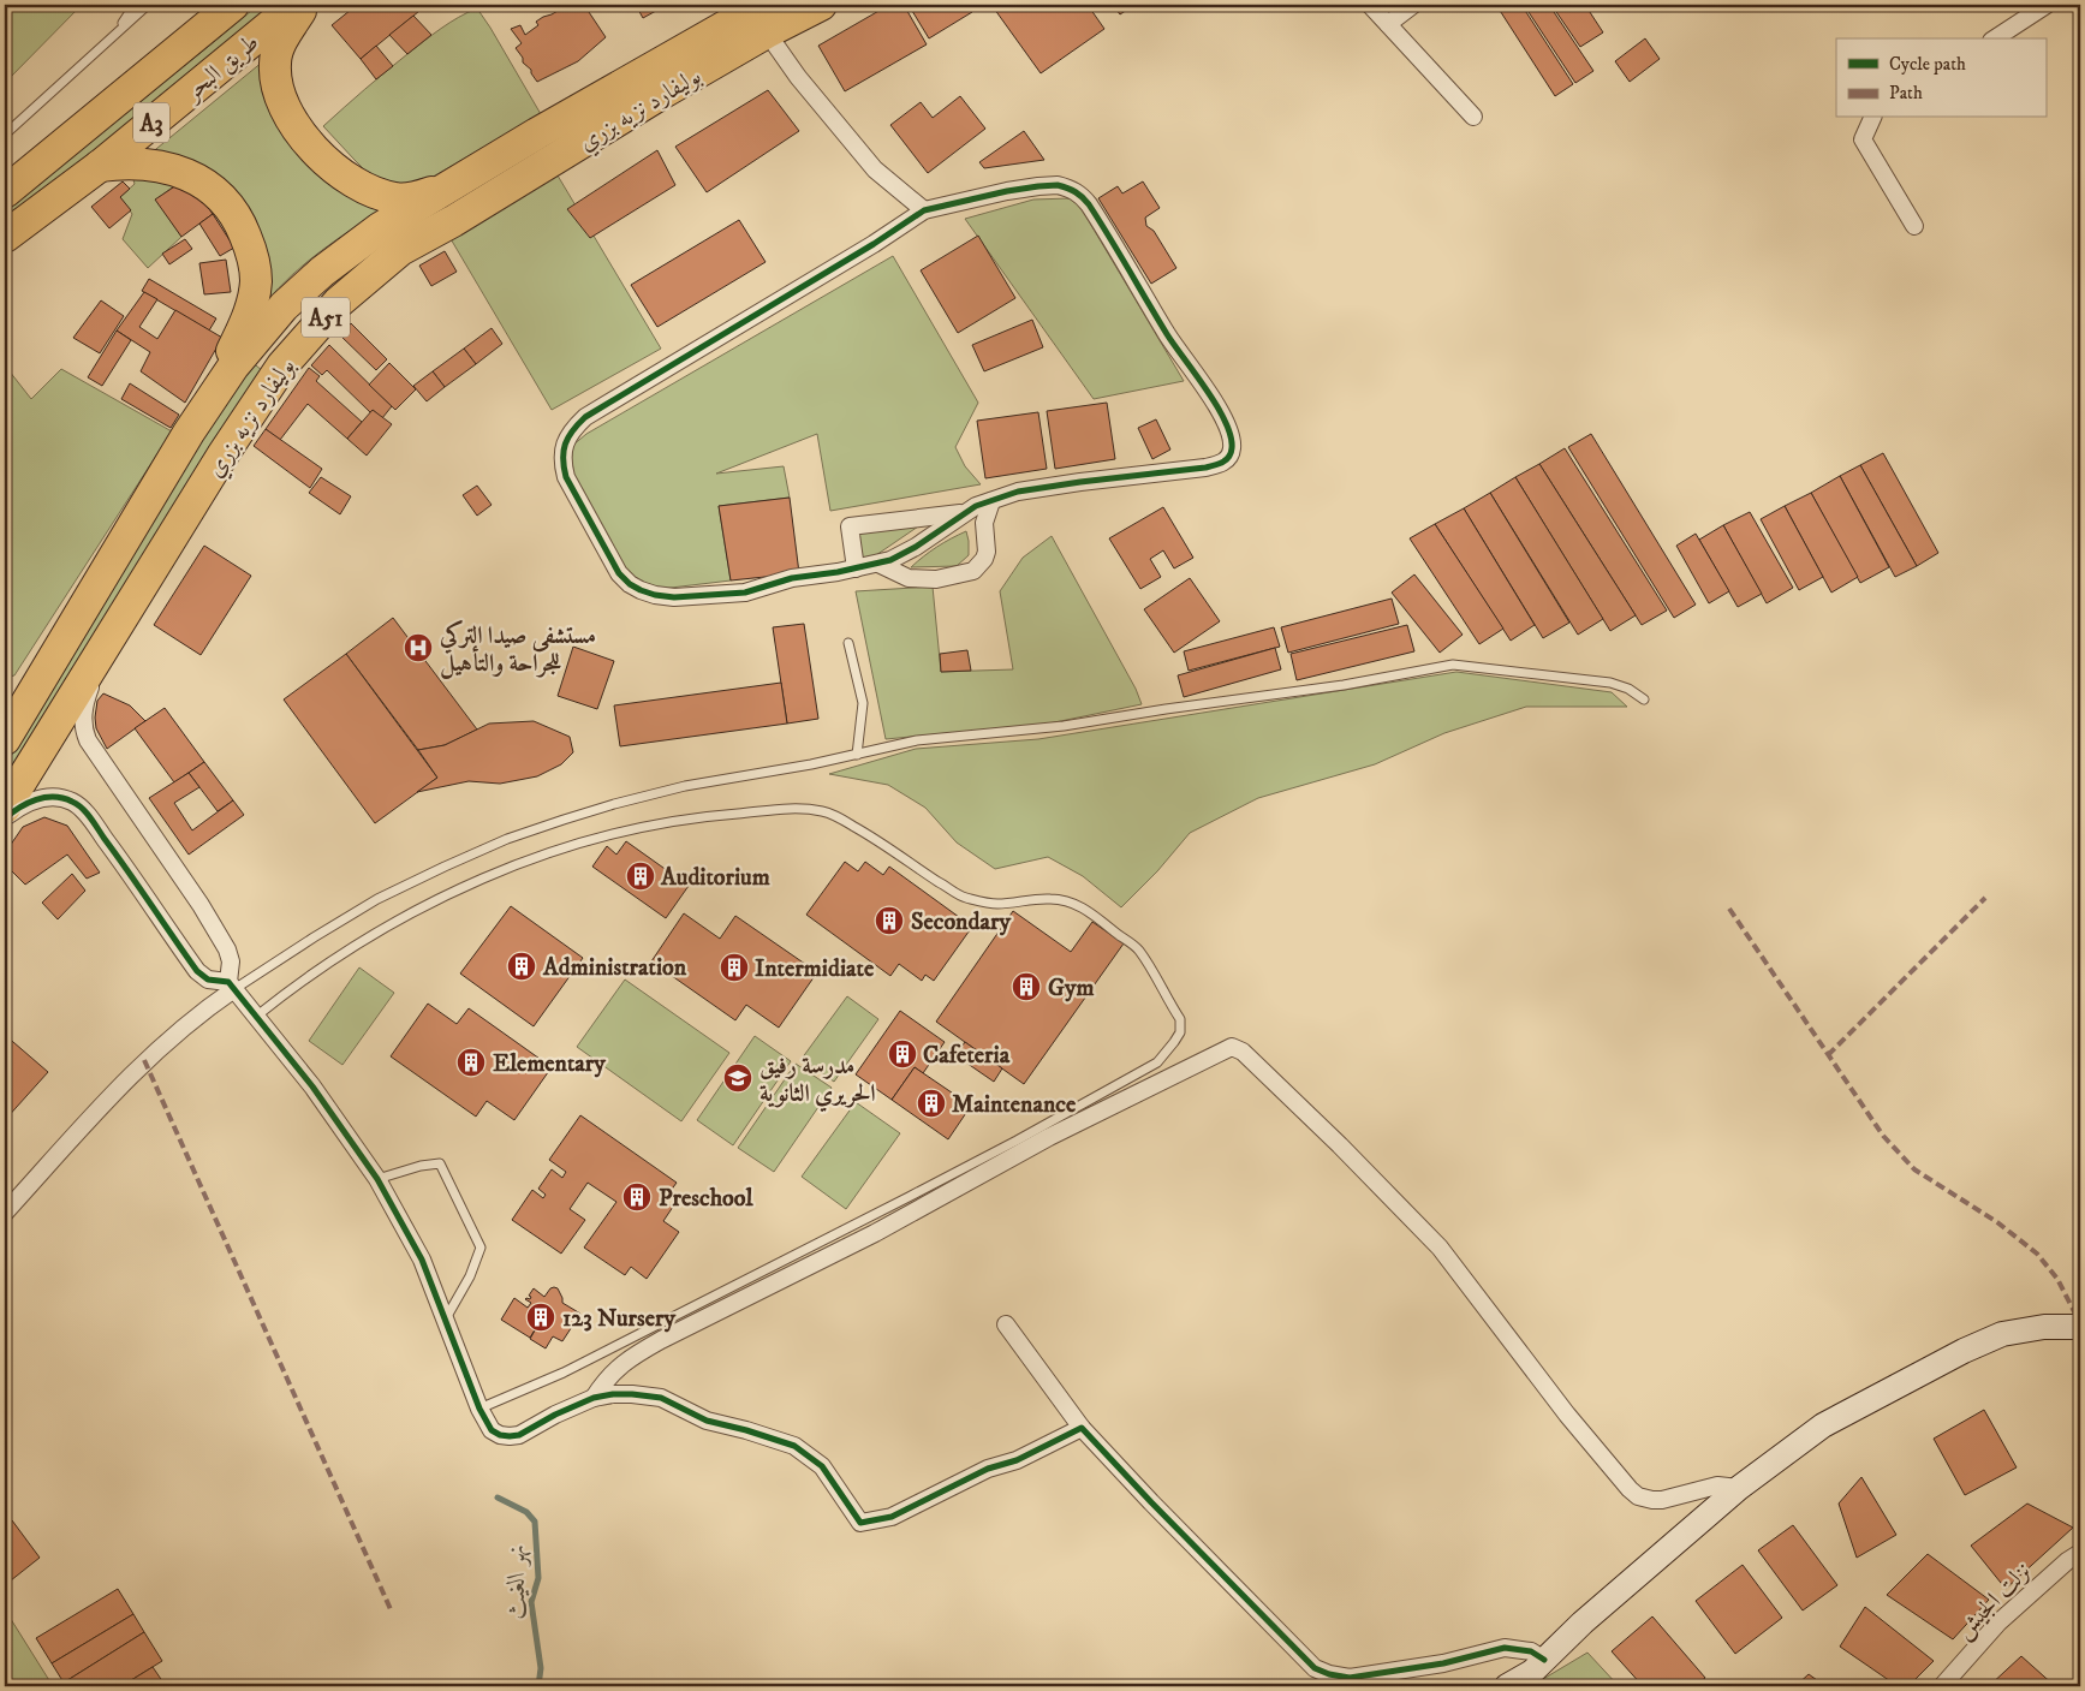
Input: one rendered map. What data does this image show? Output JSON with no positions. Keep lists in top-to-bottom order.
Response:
{
  "streets": {
    "highway": [
      "طريق البحر",
      "بوليفارد نزيه بزري",
      "A3",
      "A51"
    ],
    "street": ["نزلت الجيش"]
  },
  "water": ["نهر الغيث"],
  "places": {
    "hospital": ["مستشفى صيدا التركي للجراحة والتأهيل"],
    "building": [
      "Auditorium",
      "Secondary",
      "Administration",
      "Intermidiate",
      "Gym",
      "Cafeteria",
      "Elementary",
      "Maintenance",
      "Preschool",
      "123 Nursery"
    ],
    "school or university": ["مدرسة رفيق الحريري الثانوية"]
  },
  "legend": ["Cycle path", "Path"]
}
